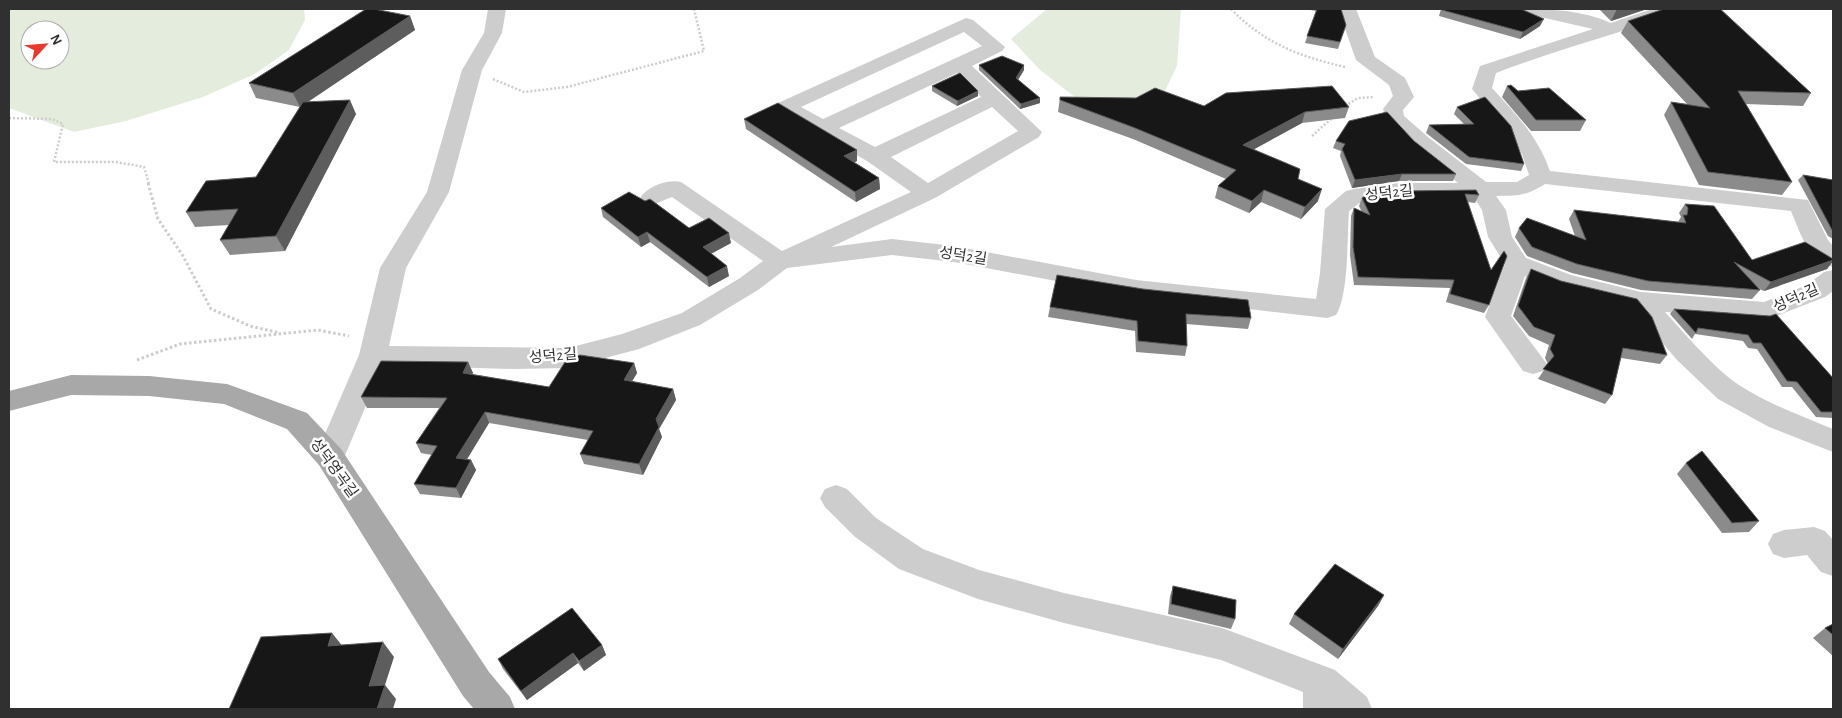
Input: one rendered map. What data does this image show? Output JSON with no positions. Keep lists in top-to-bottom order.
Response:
{
  "streets": {
    "main road": ["성덕영곡길"],
    "street": ["성덕2길"]
  },
  "north": "top right"
}
